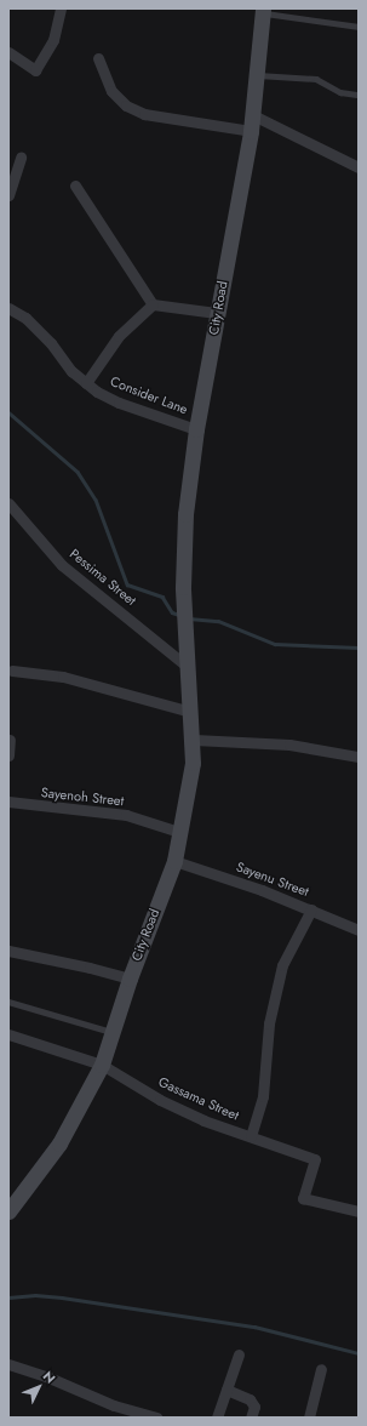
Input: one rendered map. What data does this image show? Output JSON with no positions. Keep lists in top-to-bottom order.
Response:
{
  "streets": {
    "main road": ["City Road"],
    "street": [
      "Consider Lane",
      "Pessima Street",
      "Sayenoh Street",
      "Sayenu Street",
      "Gassama Street"
    ]
  },
  "crossings": [
    ["City Road", "Consider Lane"],
    ["City Road", "Pessima Street"],
    ["City Road", "Sayenoh Street"],
    ["City Road", "Sayenu Street"],
    ["City Road", "Gassama Street"]
  ],
  "north": "top right"
}
